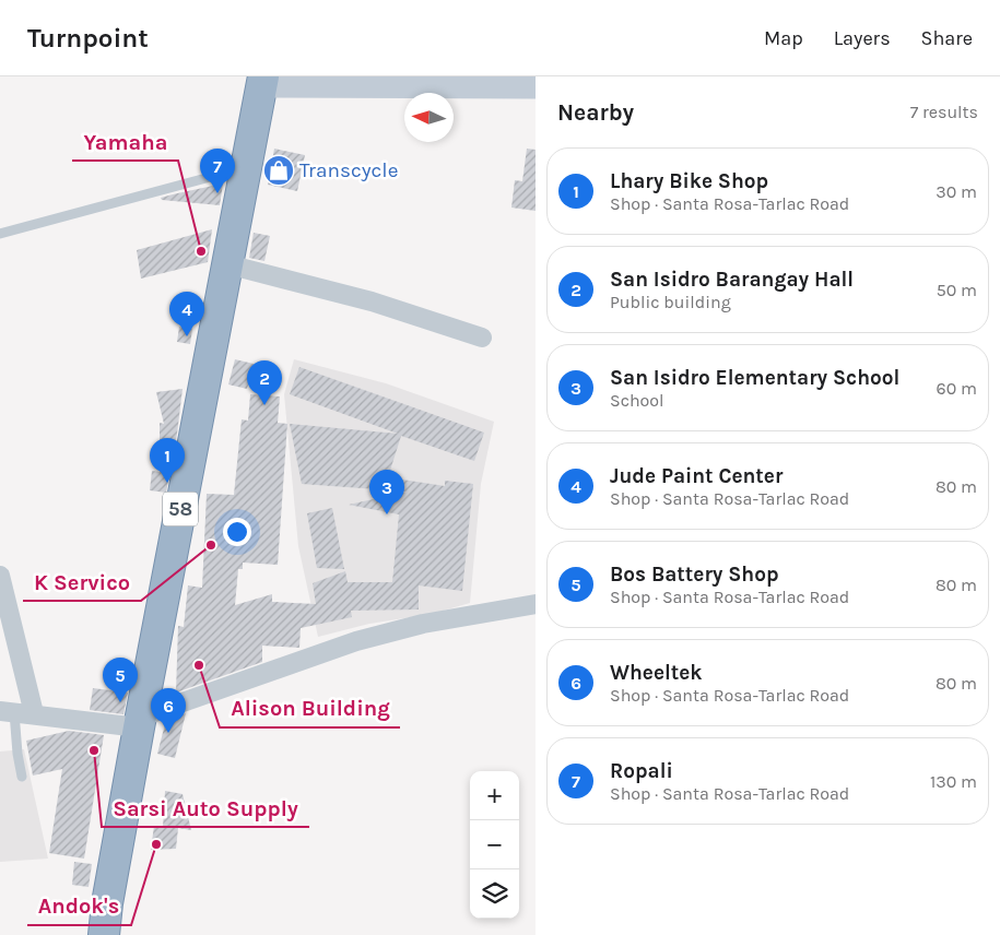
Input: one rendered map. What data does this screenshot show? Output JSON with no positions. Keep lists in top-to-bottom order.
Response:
{
  "streets": {
    "highway": ["58"]
  },
  "places": {
    "shop": ["Transcycle"],
    "other": [
      "Yamaha",
      "K Servico",
      "Alison Building",
      "Sarsi Auto Supply",
      "Andok's"
    ]
  },
  "north": "left",
  "page": {
    "header": "Turnpoint",
    "nav": ["Map", "Layers", "Share"],
    "heading": ["Nearby", "7 results"],
    "list": [
      {
        "mark": "1",
        "name": "Lhary Bike Shop",
        "note": "Shop · Santa Rosa-Tarlac Road",
        "value": "30 m"
      },
      {
        "mark": "2",
        "name": "San Isidro Barangay Hall",
        "note": "Public building",
        "value": "50 m"
      },
      {
        "mark": "3",
        "name": "San Isidro Elementary School",
        "note": "School",
        "value": "60 m"
      },
      {
        "mark": "4",
        "name": "Jude Paint Center",
        "note": "Shop · Santa Rosa-Tarlac Road",
        "value": "80 m"
      },
      {
        "mark": "5",
        "name": "Bos Battery Shop",
        "note": "Shop · Santa Rosa-Tarlac Road",
        "value": "80 m"
      },
      {
        "mark": "6",
        "name": "Wheeltek",
        "note": "Shop · Santa Rosa-Tarlac Road",
        "value": "80 m"
      },
      {
        "mark": "7",
        "name": "Ropali",
        "note": "Shop · Santa Rosa-Tarlac Road",
        "value": "130 m"
      }
    ],
    "pins": [
      "7",
      "4",
      "2",
      "1",
      "3",
      "5",
      "6"
    ],
    "map_buttons": ["+", "−"]
  }
}
